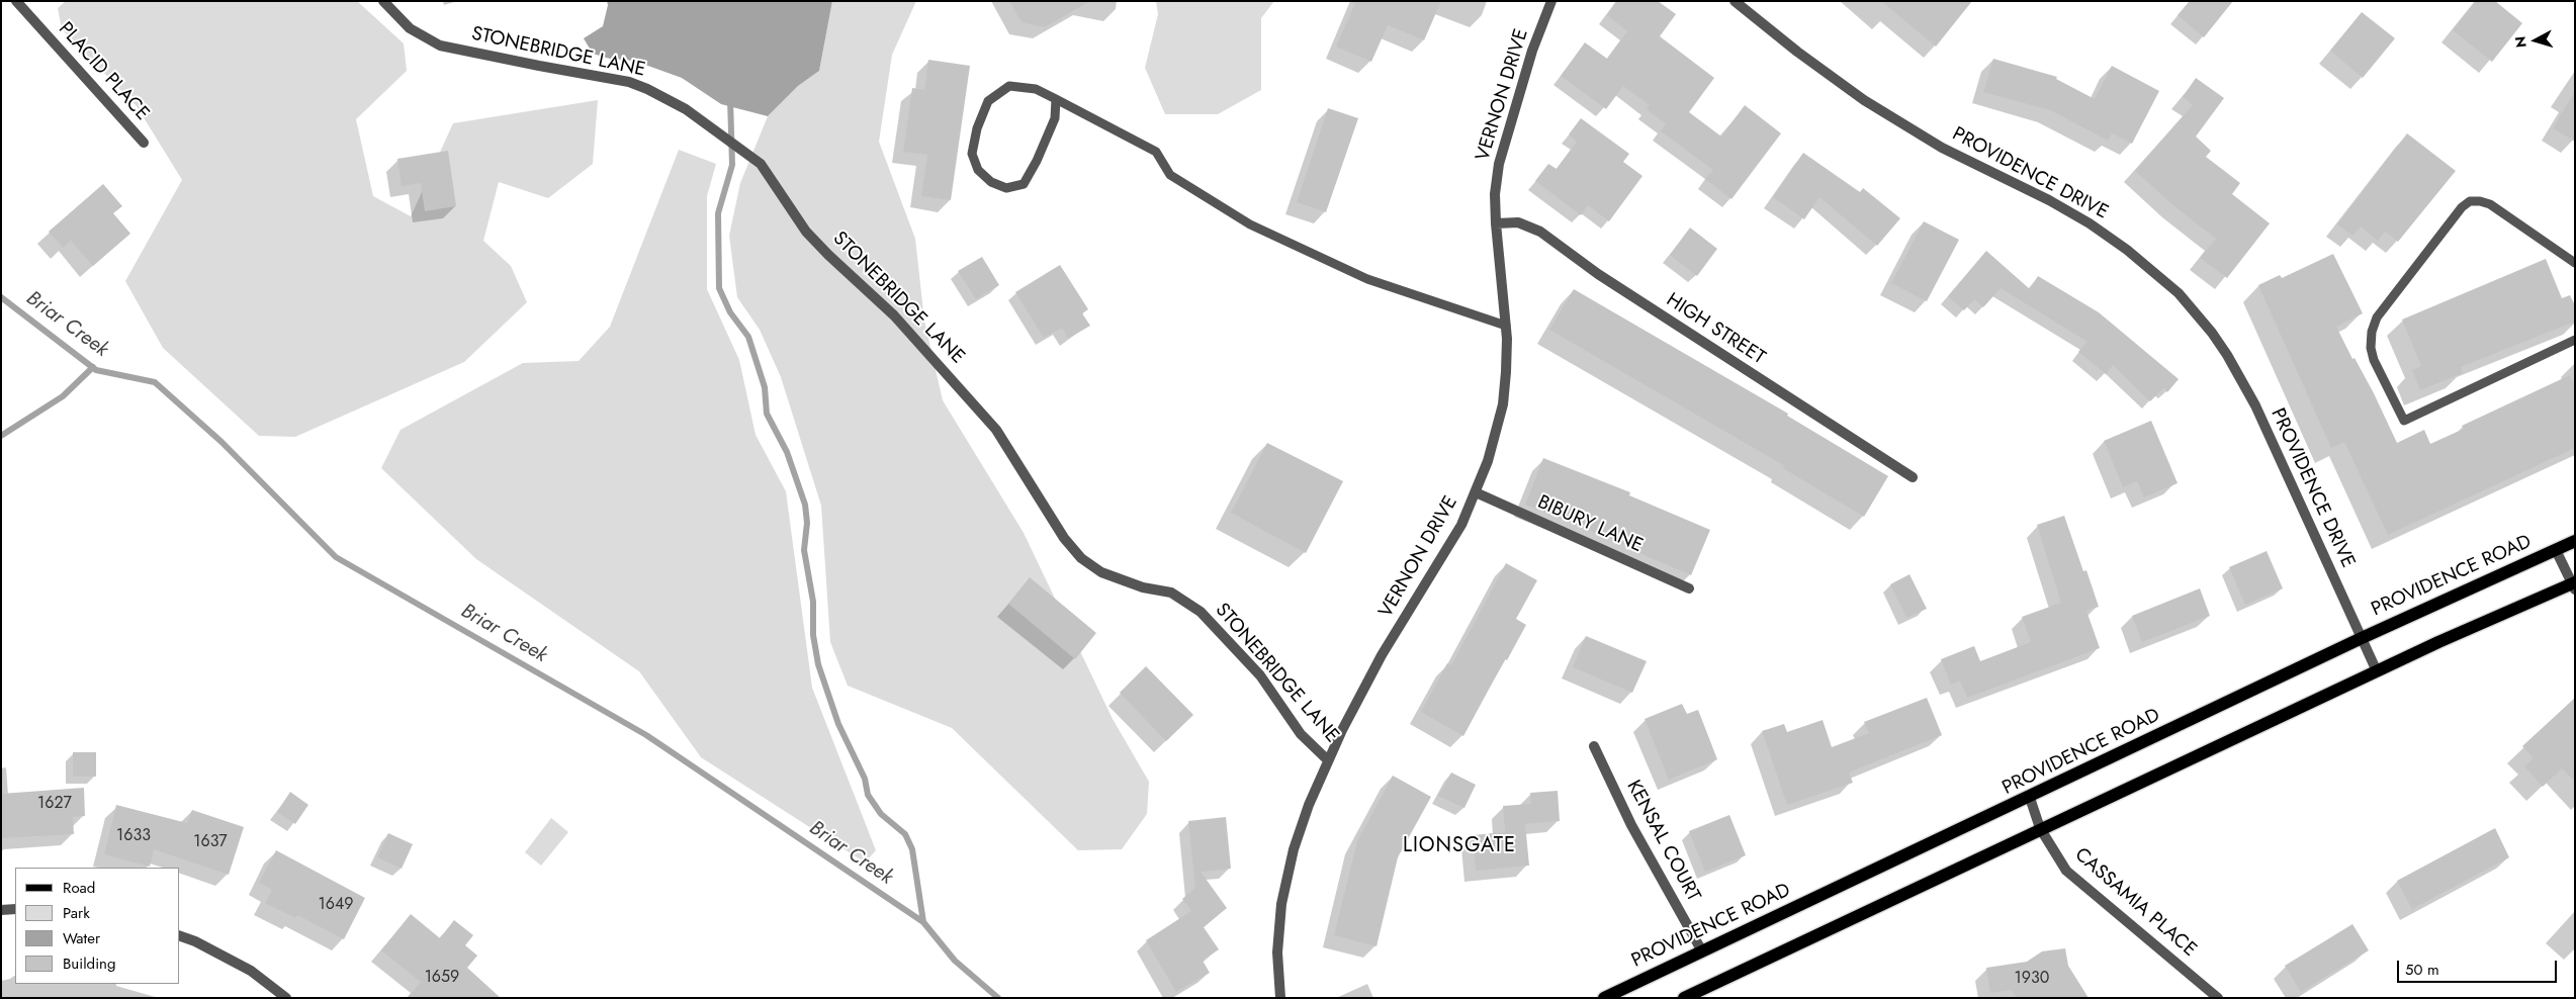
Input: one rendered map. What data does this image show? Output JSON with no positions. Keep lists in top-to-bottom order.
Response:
{
  "streets": {
    "main road": ["PROVIDENCE ROAD"],
    "street": [
      "STONEBRIDGE LANE",
      "PLACID PLACE",
      "VERNON DRIVE",
      "PROVIDENCE DRIVE",
      "HIGH STREET",
      "BIBURY LANE",
      "KENSAL COURT",
      "CASSAMIA PLACE"
    ]
  },
  "crossings": [
    ["STONEBRIDGE LANE", "VERNON DRIVE"],
    ["VERNON DRIVE", "HIGH STREET"],
    ["VERNON DRIVE", "BIBURY LANE"],
    ["PROVIDENCE DRIVE", "PROVIDENCE ROAD"],
    ["PROVIDENCE ROAD", "KENSAL COURT"],
    ["PROVIDENCE ROAD", "CASSAMIA PLACE"]
  ],
  "districts": ["LIONSGATE"],
  "water": ["Briar Creek"],
  "house_numbers": [
    "1627",
    "1633",
    "1637",
    "1649",
    "1659",
    "1930"
  ],
  "legend": [
    "Road",
    "Park",
    "Water",
    "Building"
  ],
  "scale_bar": "50 m",
  "north": "left"
}
